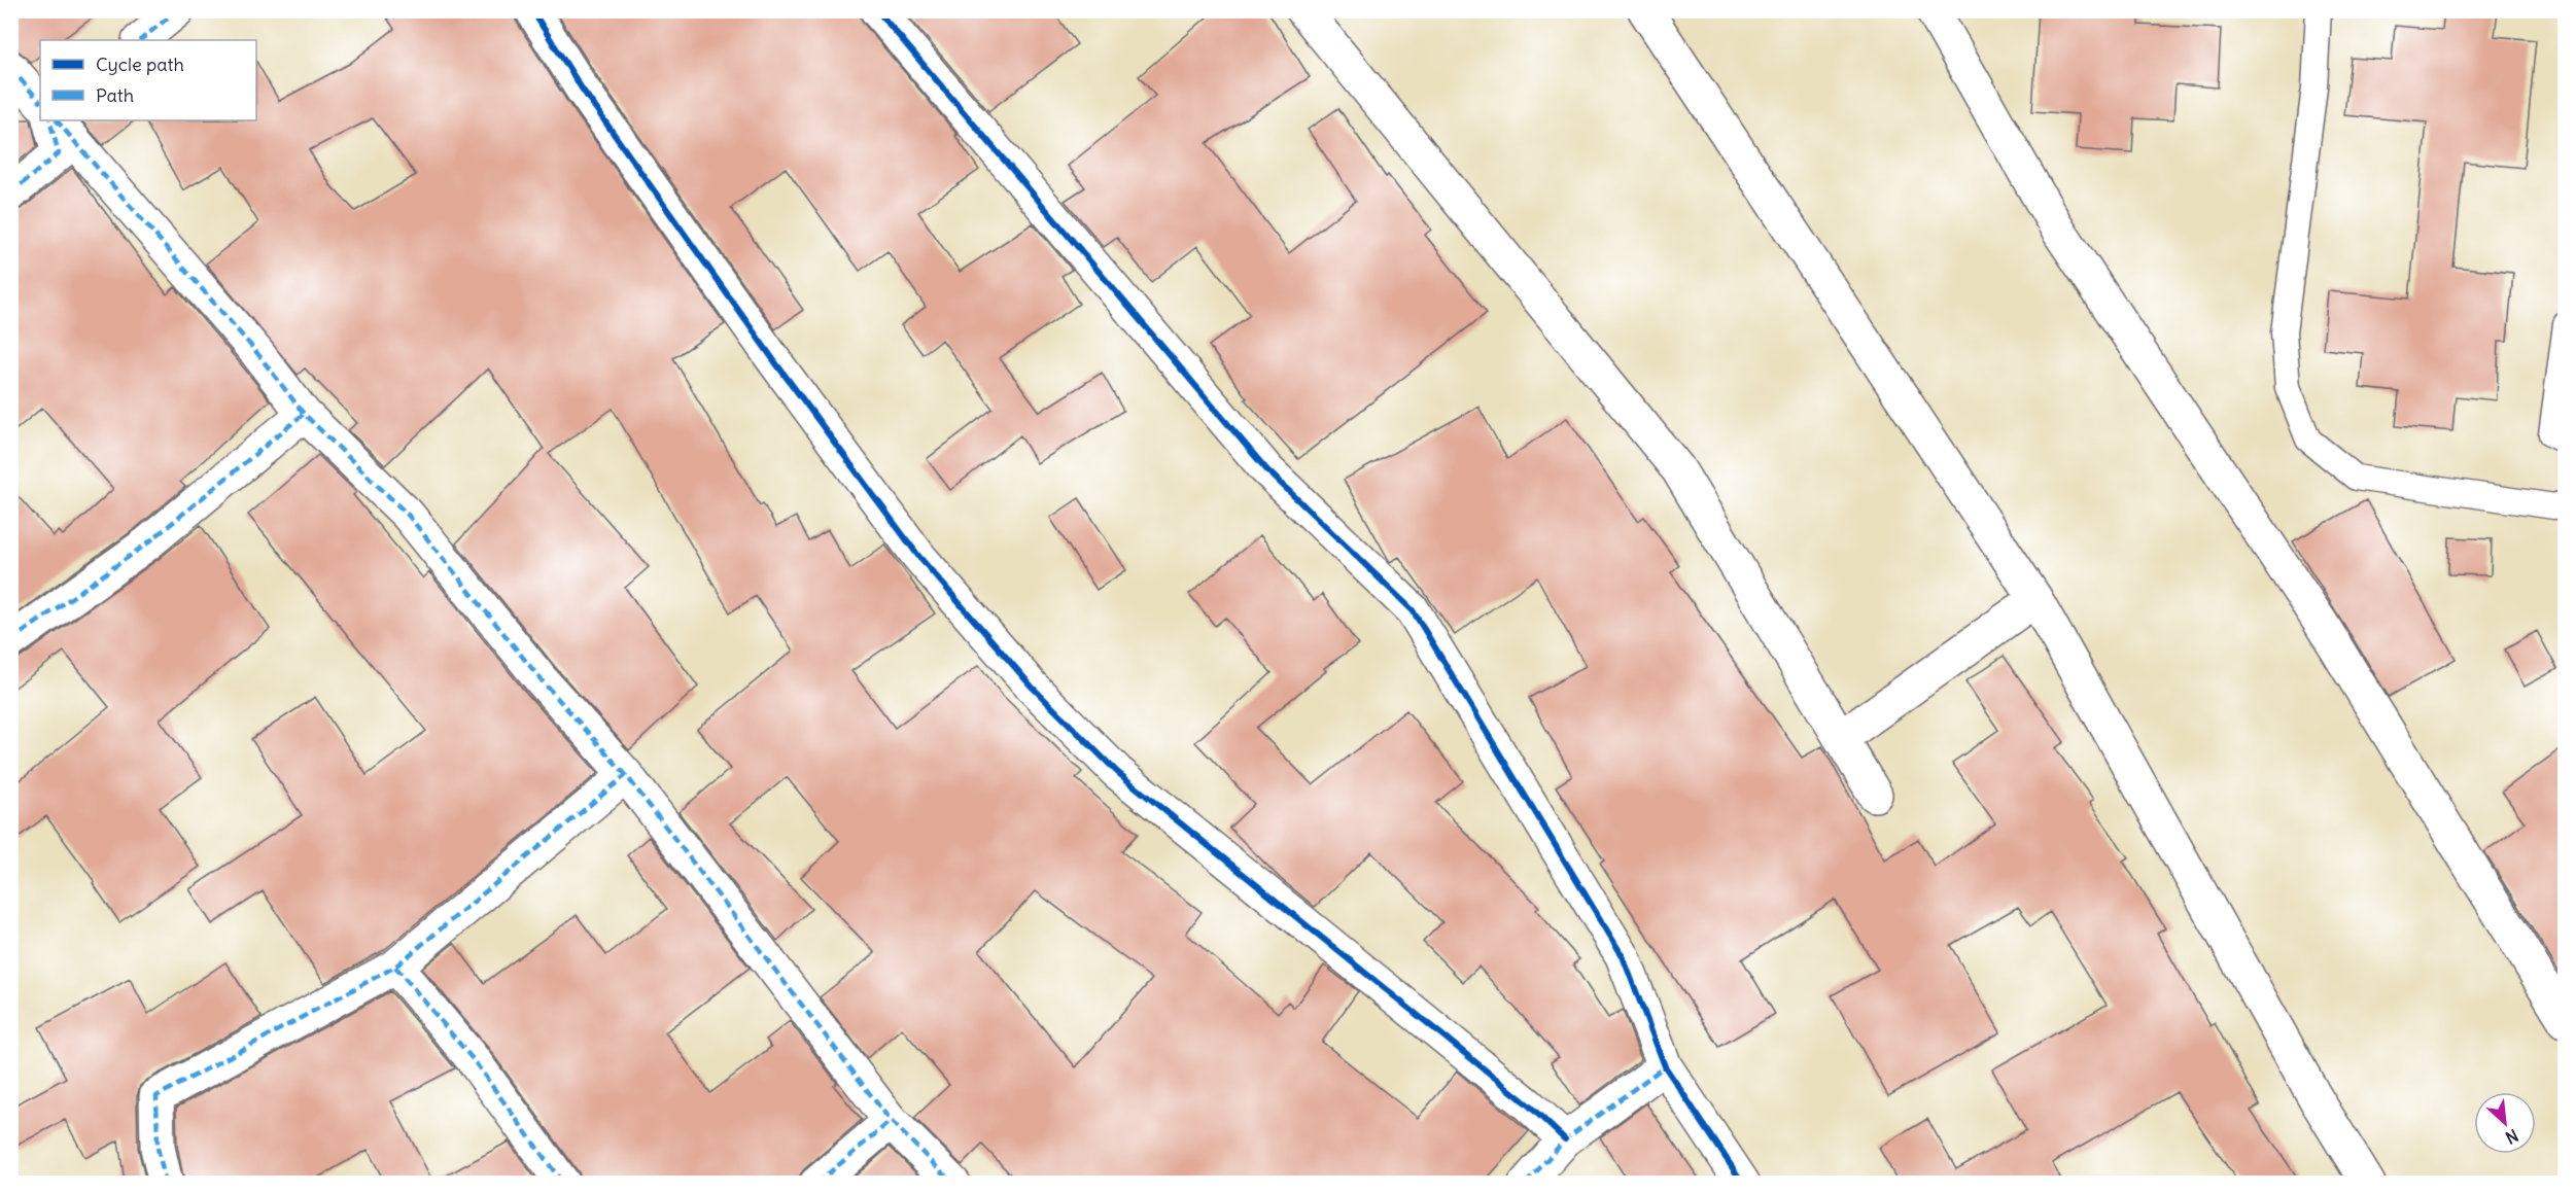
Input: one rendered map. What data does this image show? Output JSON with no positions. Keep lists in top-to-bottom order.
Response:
{
  "legend": ["Cycle path", "Path"],
  "north": "bottom right"
}
